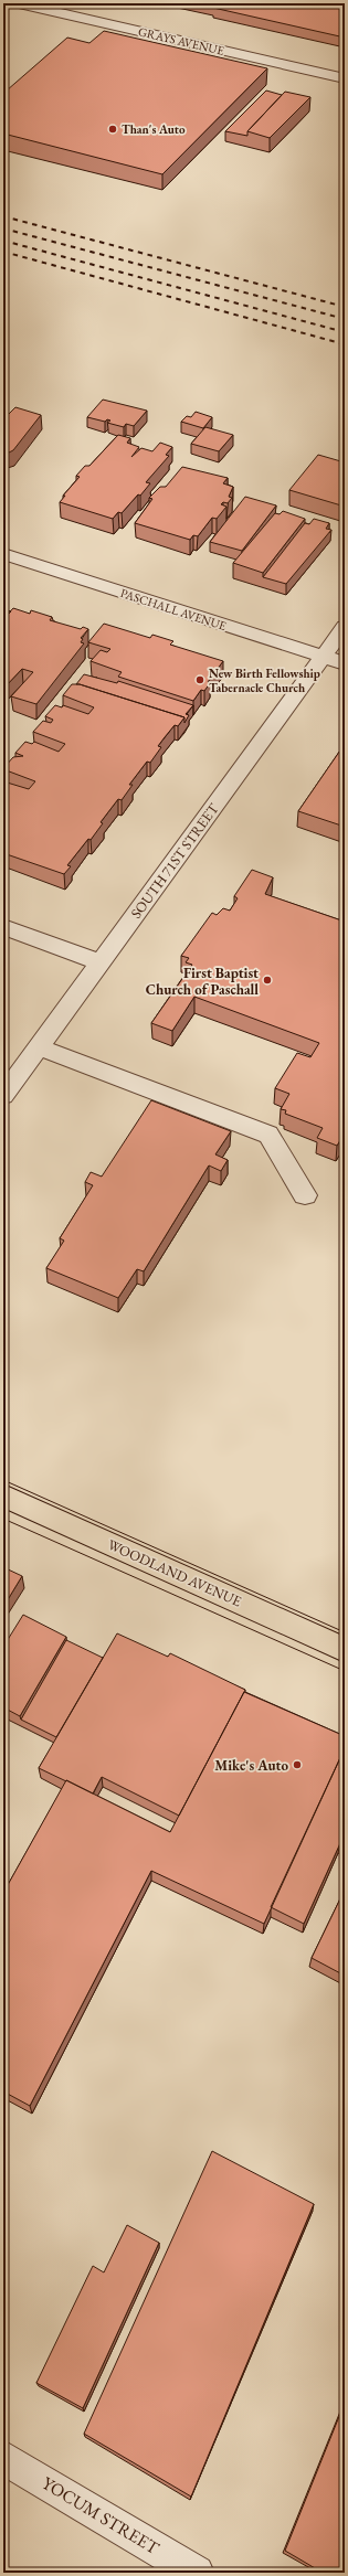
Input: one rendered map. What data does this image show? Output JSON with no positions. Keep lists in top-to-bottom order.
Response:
{
  "streets": {
    "main road": ["WOODLAND AVENUE"],
    "street": [
      "GRAYS AVENUE",
      "PASCHALL AVENUE",
      "SOUTH 71ST STREET",
      "YOCUM STREET"
    ]
  },
  "crossings": [
    ["PASCHALL AVENUE", "SOUTH 71ST STREET"]
  ],
  "places": [
    "Than's Auto",
    "New Birth Fellowship Tabernacle Church",
    "First Baptist Church of Paschall",
    "Mike's Auto"
  ]
}
